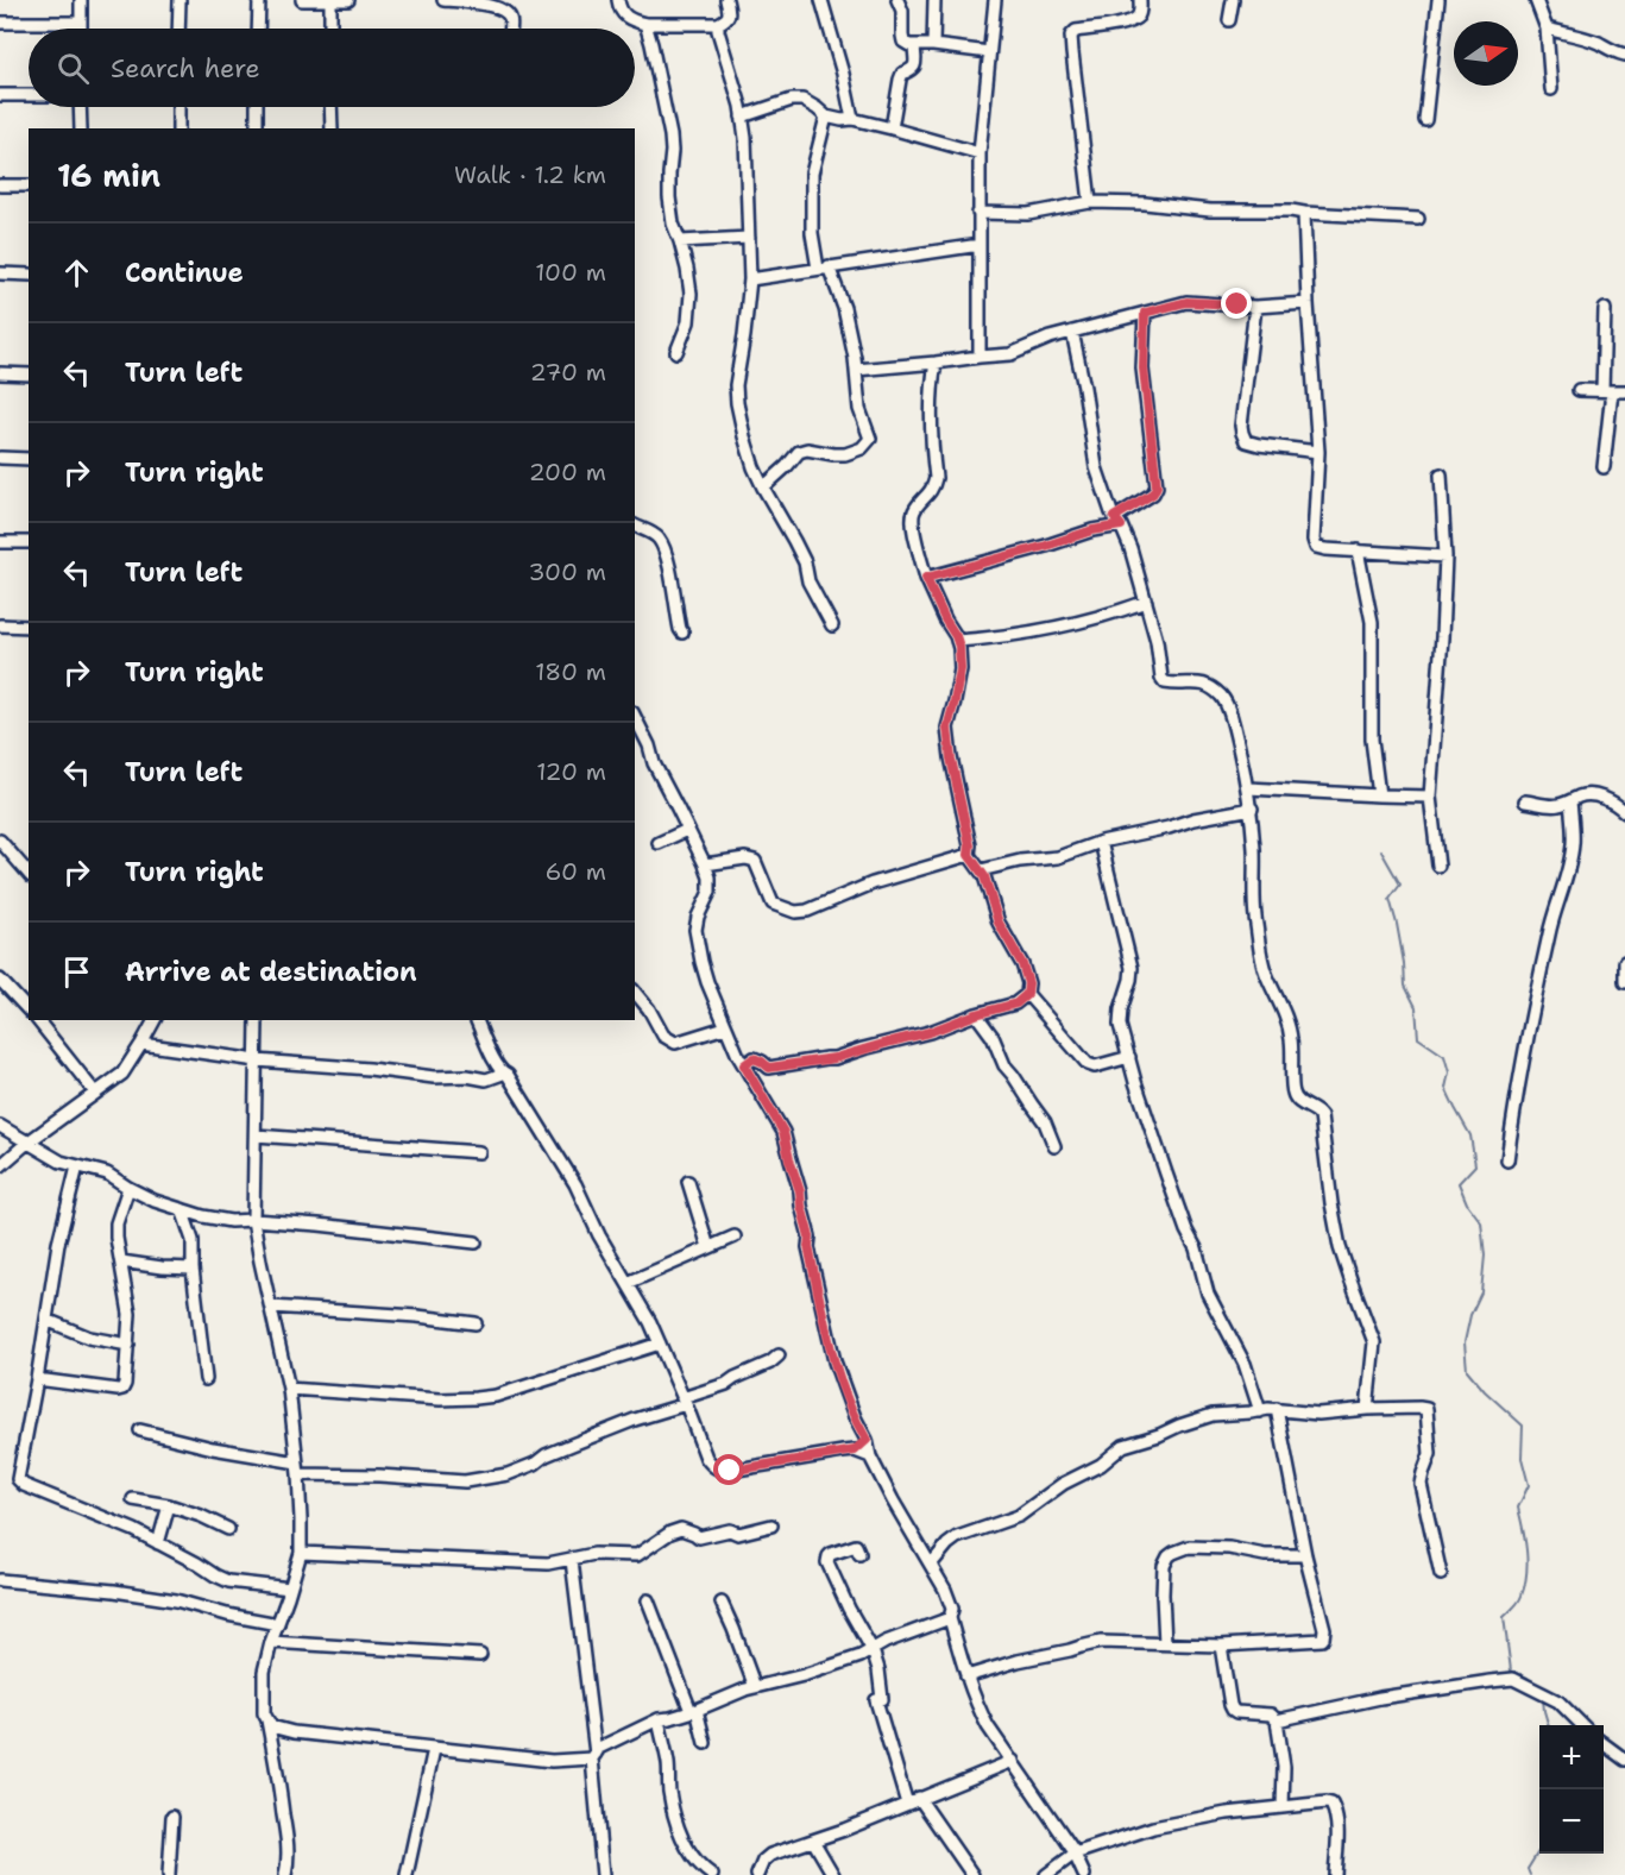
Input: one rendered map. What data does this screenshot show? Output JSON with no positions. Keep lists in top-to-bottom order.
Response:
{
  "north": "right",
  "page": {
    "search": "Search here",
    "heading": ["16 min", "Walk · 1.2 km"],
    "list": [
      ["Continue", "100 m"],
      ["Turn left", "270 m"],
      ["Turn right", "200 m"],
      ["Turn left", "300 m"],
      ["Turn right", "180 m"],
      ["Turn left", "120 m"],
      ["Turn right", "60 m"],
      "Arrive at destination"
    ],
    "map_buttons": ["+", "−"]
  }
}
